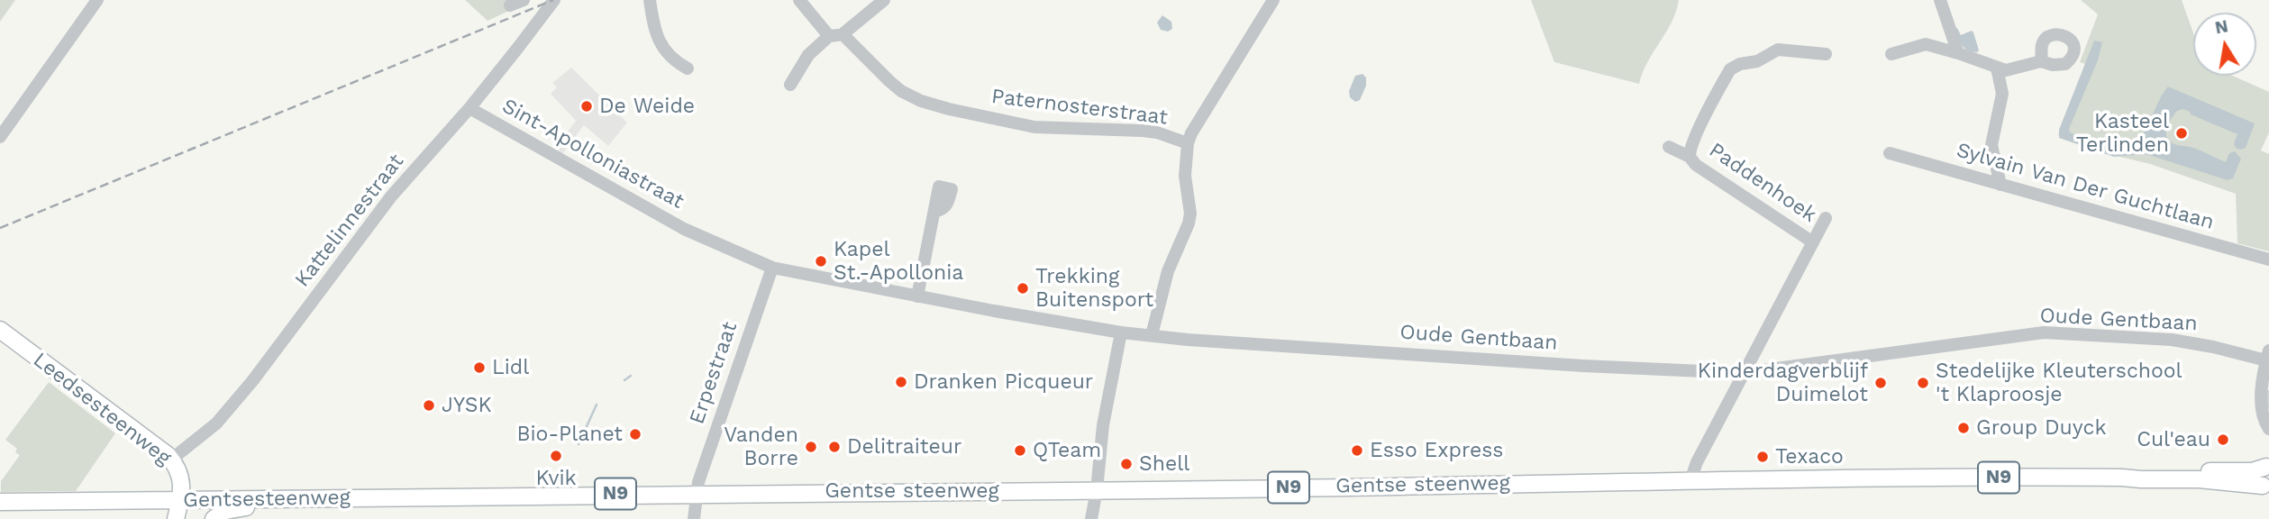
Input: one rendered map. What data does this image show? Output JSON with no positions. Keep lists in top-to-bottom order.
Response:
{
  "streets": {
    "main road": [
      "Leedsesteenweg",
      "N9",
      "Gentse steenweg",
      "Gentsesteenweg"
    ],
    "street": [
      "Paternosterstraat",
      "Sint-Apolloniastraat",
      "Paddenhoek",
      "Sylvain Van Der Guchtlaan",
      "Kattelinnestraat",
      "Oude Gentbaan",
      "Erpestraat"
    ]
  },
  "crossings": [
    ["Sint-Apolloniastraat", "Kattelinnestraat"],
    ["Sint-Apolloniastraat", "Oude Gentbaan"],
    ["Kattelinnestraat", "Leedsesteenweg"],
    ["Oude Gentbaan", "Erpestraat"],
    ["Erpestraat", "Gentse steenweg"],
    ["Leedsesteenweg", "Gentsesteenweg"],
    ["Gentse steenweg", "Gentsesteenweg"]
  ],
  "places": [
    "De Weide",
    "Kasteel Terlinden",
    "Kapel St.-Apollonia",
    "Trekking Buitensport",
    "Lidl",
    "Dranken Picqueur",
    "Kinderdagverblijf Duimelot",
    "Stedelijke Kleuterschool 't Klaproosje",
    "JYSK",
    "Group Duyck",
    "Bio-Planet",
    "Cul'eau",
    "Vanden Borre",
    "Delitraiteur",
    "QTeam",
    "Esso Express",
    "Kvik",
    "Texaco",
    "Shell"
  ],
  "north": "top"
}
